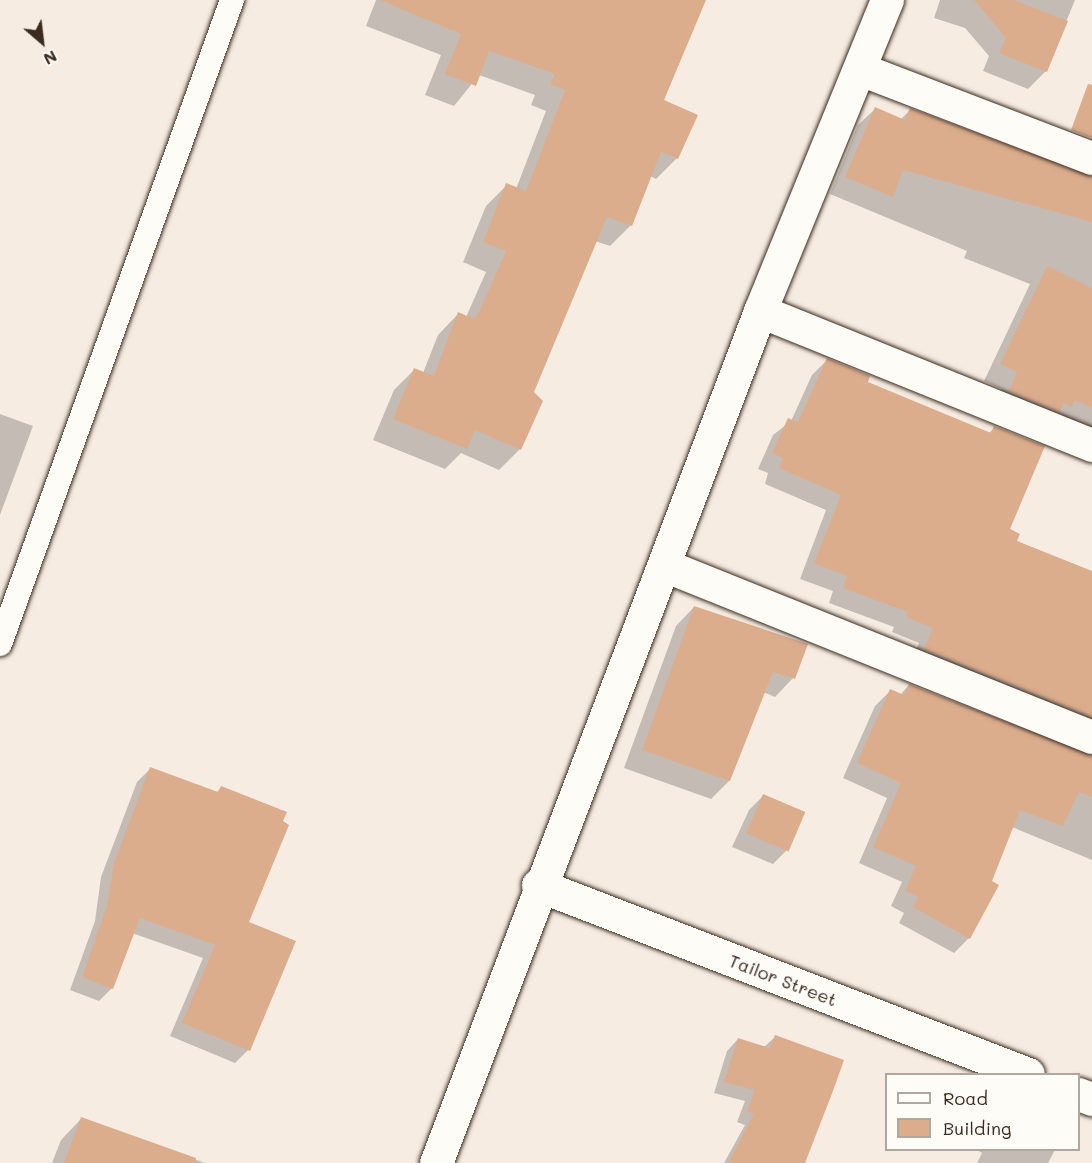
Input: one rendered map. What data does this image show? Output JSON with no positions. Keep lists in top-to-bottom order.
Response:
{
  "streets": {
    "street": ["Tailor Street"]
  },
  "legend": ["Road", "Building"],
  "north": "bottom right"
}
